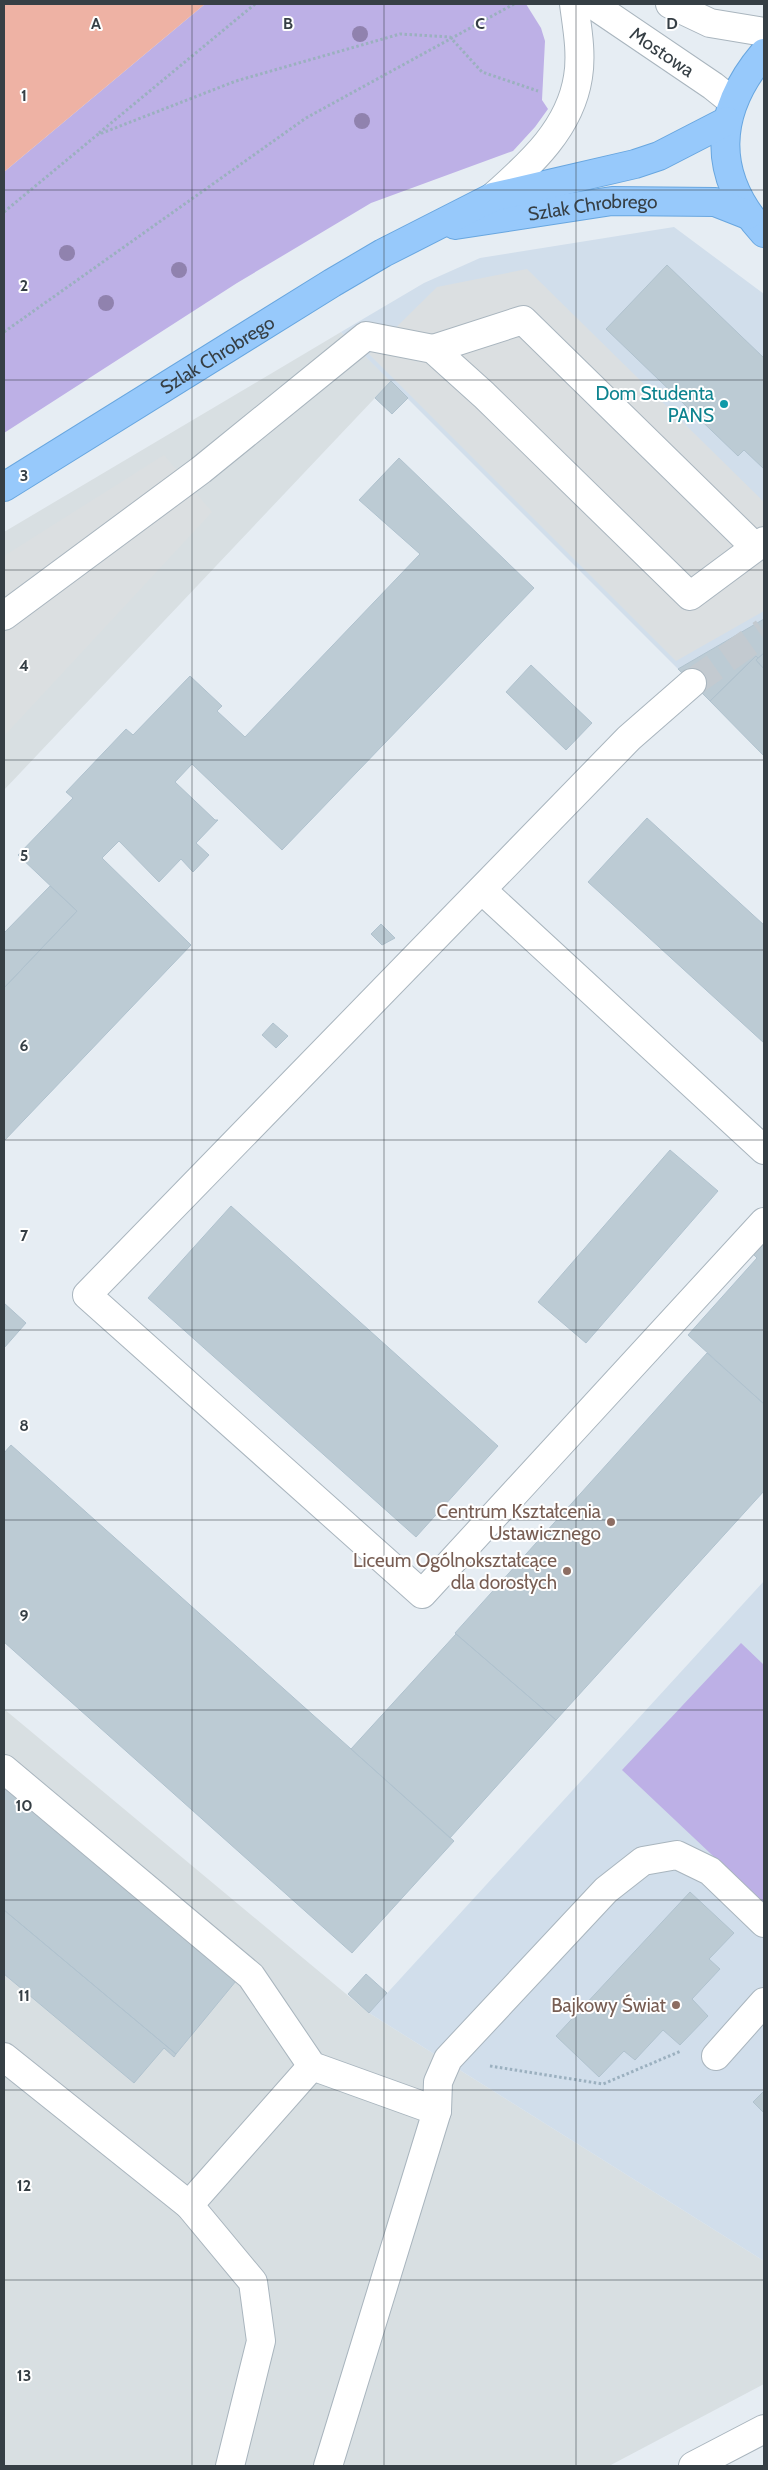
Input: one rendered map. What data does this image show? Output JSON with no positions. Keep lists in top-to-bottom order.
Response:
{
  "streets": {
    "main road": ["Szlak Chrobrego"],
    "street": ["Mostowa"]
  },
  "crossings": [
    ["Mostowa", "Szlak Chrobrego"]
  ],
  "places": [
    "Dom Studenta PANS",
    "Centrum Kształcenia Ustawicznego",
    "Liceum Ogólnokształcące dla dorosłych",
    "Bajkowy Świat"
  ],
  "grid": {
    "columns": [
      "A",
      "B",
      "C",
      "D"
    ],
    "rows": [
      "1",
      "2",
      "3",
      "4",
      "5",
      "6",
      "7",
      "8",
      "9",
      "10",
      "11",
      "12",
      "13"
    ]
  }
}
